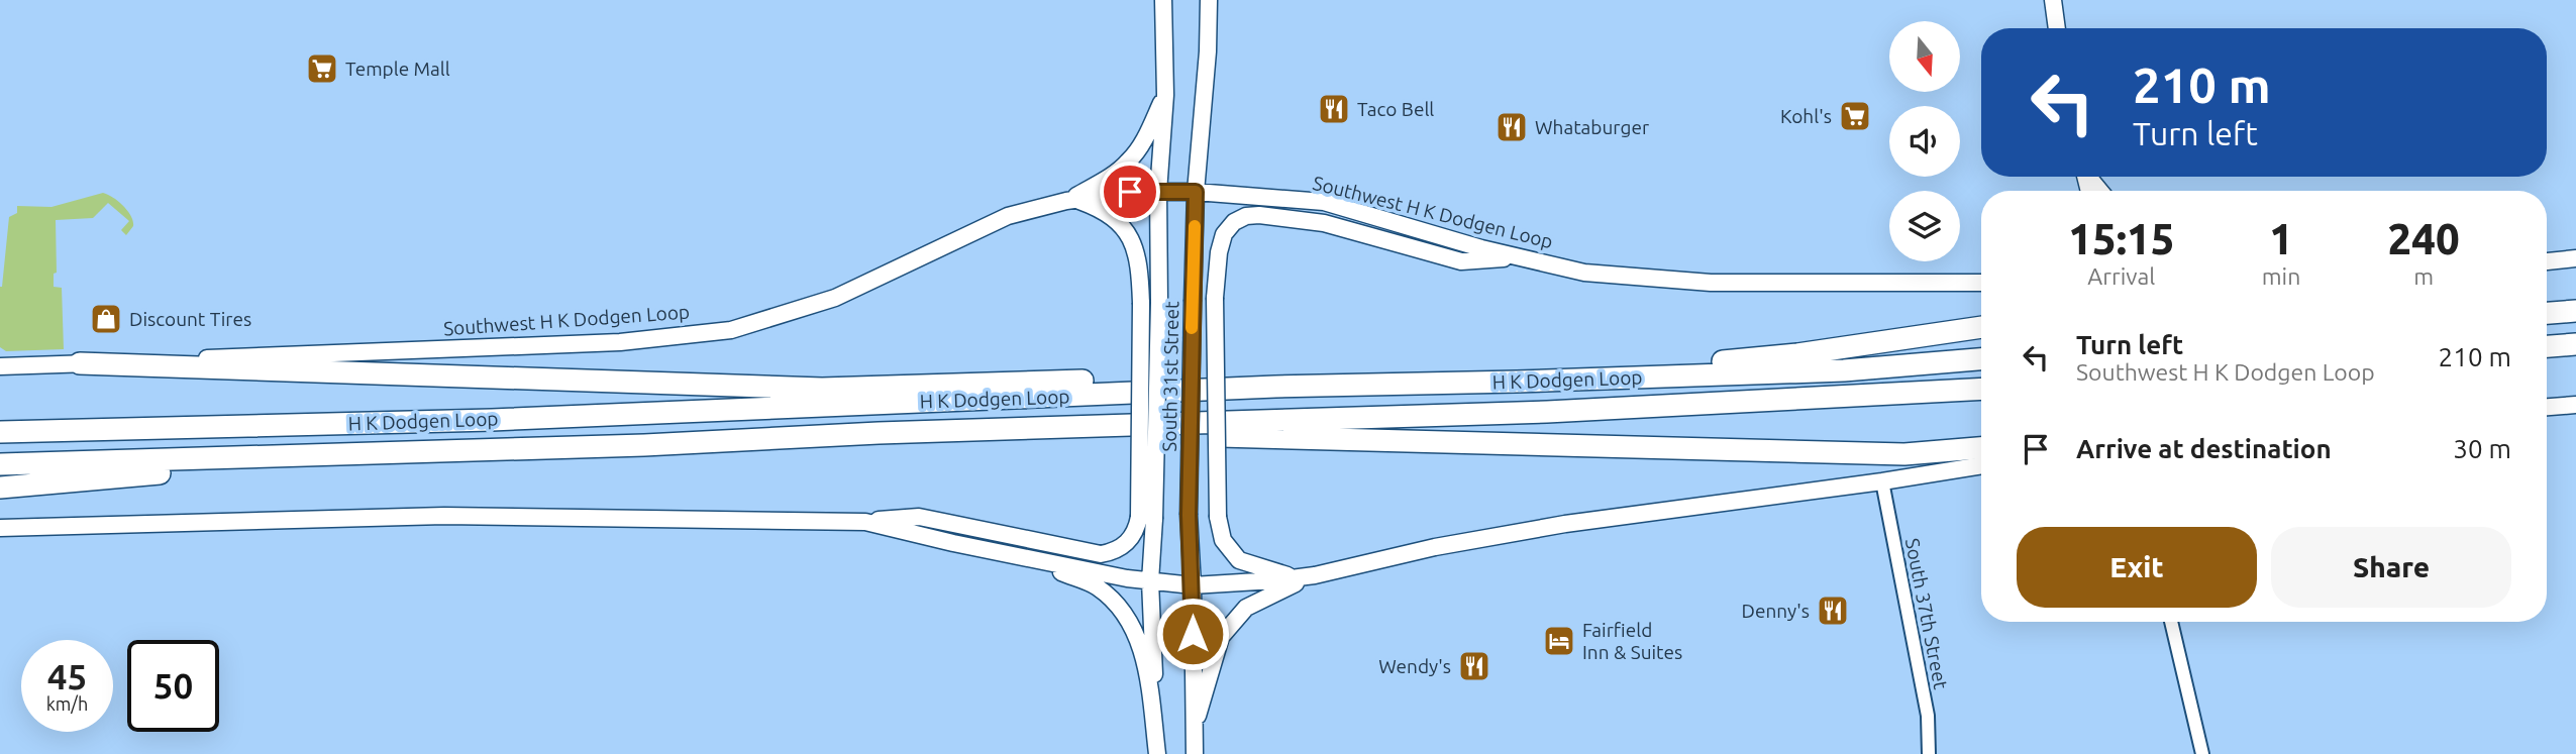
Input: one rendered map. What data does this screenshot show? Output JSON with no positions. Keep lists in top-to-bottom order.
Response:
{
  "streets": {
    "highway": ["H K Dodgen Loop"],
    "main road": ["Southwest H K Dodgen Loop", "South 31st Street"],
    "street": ["South 37th Street"]
  },
  "crossings": [
    ["Southwest H K Dodgen Loop", "South 31st Street"]
  ],
  "places": {
    "supermarket": ["Temple Mall", "Kohl's"],
    "restaurant": [
      "Taco Bell",
      "Whataburger",
      "Denny's",
      "Wendy's"
    ],
    "shop": ["Discount Tires"],
    "hotel": ["Fairfield Inn & Suites"]
  },
  "north": "bottom",
  "page": {
    "turn": ["210 m", "Turn left"],
    "eta": [
      "15:15",
      "Arrival",
      "1",
      "min",
      "240",
      "m"
    ],
    "list": [
      {
        "name": "Turn left",
        "note": "Southwest H K Dodgen Loop",
        "value": "210 m"
      },
      {
        "name": "Arrive at destination",
        "value": "30 m"
      }
    ],
    "buttons": ["Exit", "Share"],
    "speed": "45 km/h",
    "limit": "50"
  }
}
